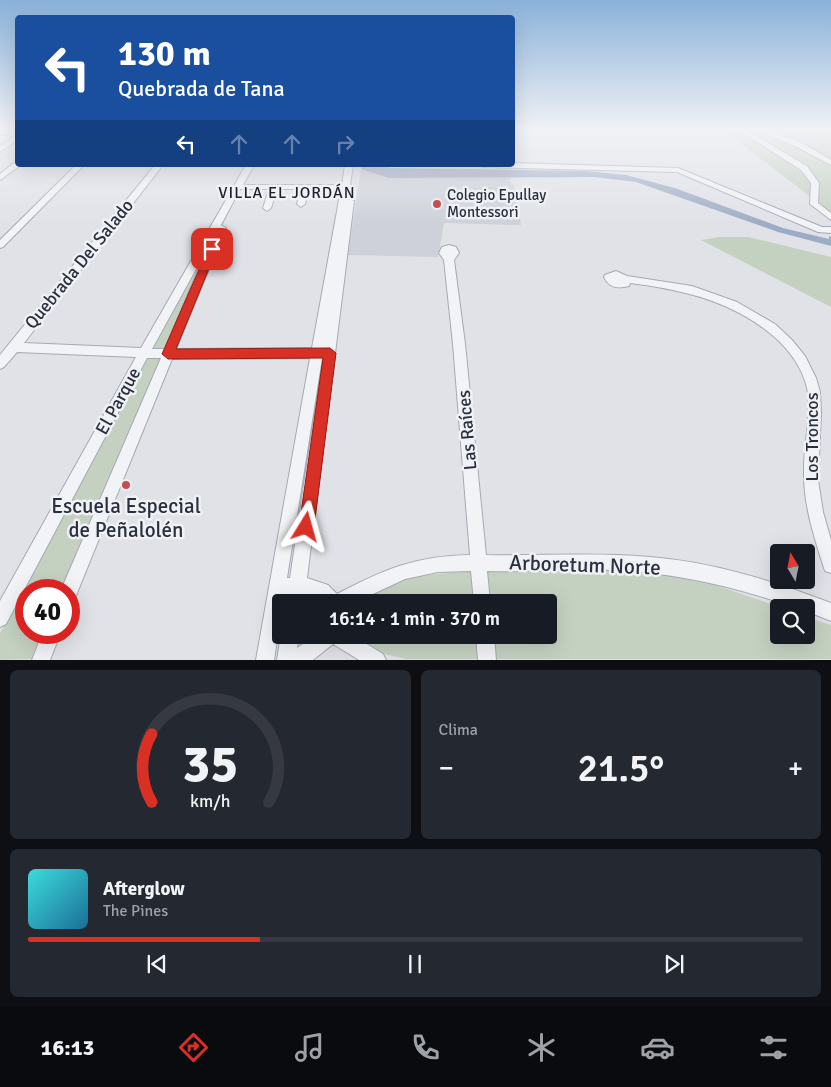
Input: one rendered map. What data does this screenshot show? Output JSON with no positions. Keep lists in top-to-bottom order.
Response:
{
  "streets": {
    "street": [
      "Quebrada Del Salado",
      "El Parque",
      "Las Raíces",
      "Los Troncos",
      "Arboretum Norte"
    ]
  },
  "crossings": [
    ["Las Raíces", "Arboretum Norte"]
  ],
  "districts": ["VILLA EL JORDÁN"],
  "places": ["Colegio Epullay Montessori", "Escuela Especial de Peñalolén"],
  "north": "top",
  "page": {
    "turn": ["130 m", "Quebrada de Tana"],
    "limit": "40",
    "trip": "16:14 · 1 min · 370 m",
    "tile": "Clima",
    "heat": ["−", "21.5°", "+"],
    "song": ["Afterglow", "The Pines"],
    "tabs": "16:13",
    "gauge": ["35", "km/h"]
  }
}
